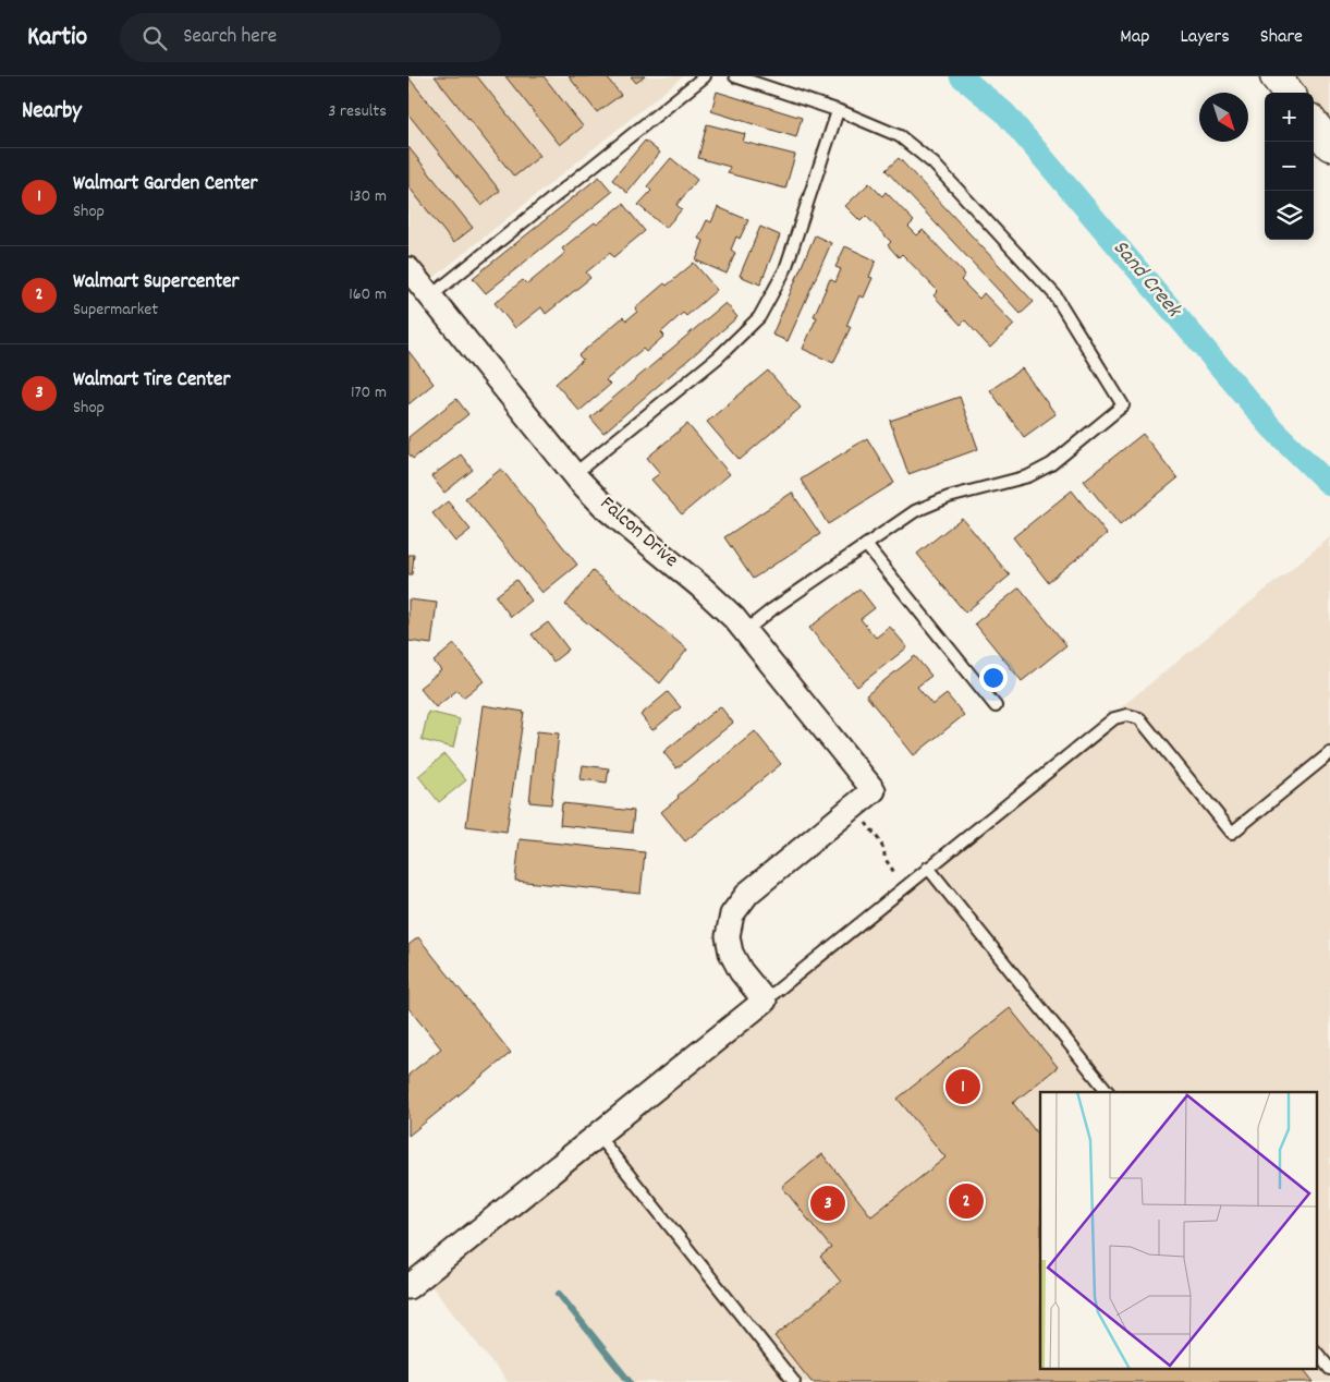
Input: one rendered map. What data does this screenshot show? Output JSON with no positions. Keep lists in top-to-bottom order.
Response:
{
  "streets": {
    "street": ["Falcon Drive"]
  },
  "water": ["Sand Creek"],
  "north": "bottom right",
  "page": {
    "header": "Kartio",
    "search": "Search here",
    "nav": ["Map", "Layers", "Share"],
    "heading": ["Nearby", "3 results"],
    "map_buttons": ["+", "−"],
    "list": [
      {
        "mark": "1",
        "name": "Walmart Garden Center",
        "note": "Shop",
        "value": "130 m"
      },
      {
        "mark": "2",
        "name": "Walmart Supercenter",
        "note": "Supermarket",
        "value": "160 m"
      },
      {
        "mark": "3",
        "name": "Walmart Tire Center",
        "note": "Shop",
        "value": "170 m"
      }
    ],
    "pins": ["1", "2", "3"]
  }
}
